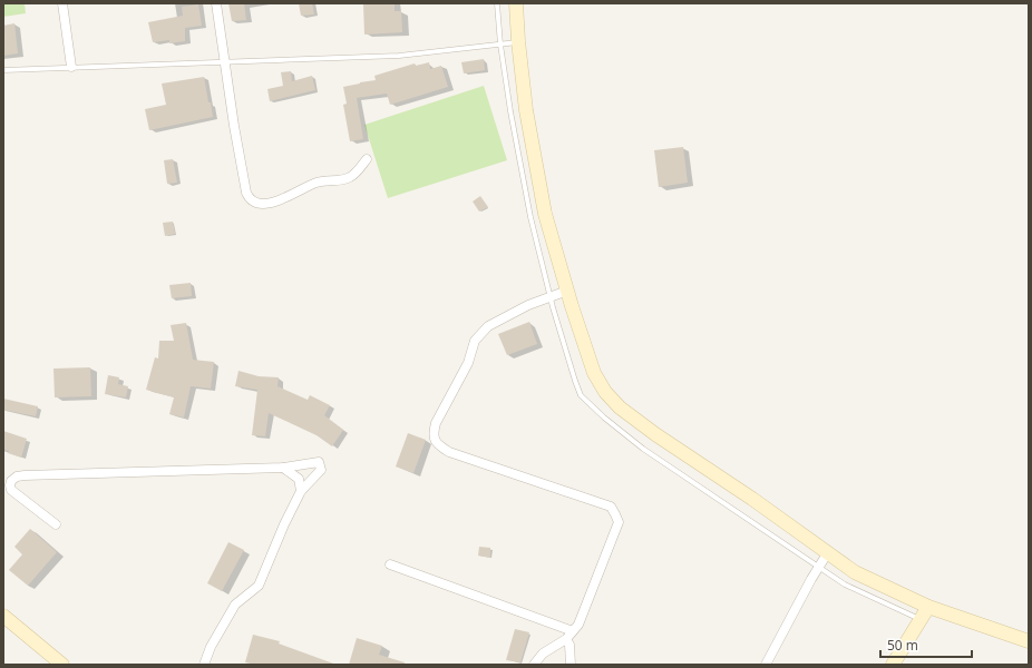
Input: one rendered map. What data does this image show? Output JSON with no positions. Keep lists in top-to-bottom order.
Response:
{
  "scale_bar": "50 m"
}
